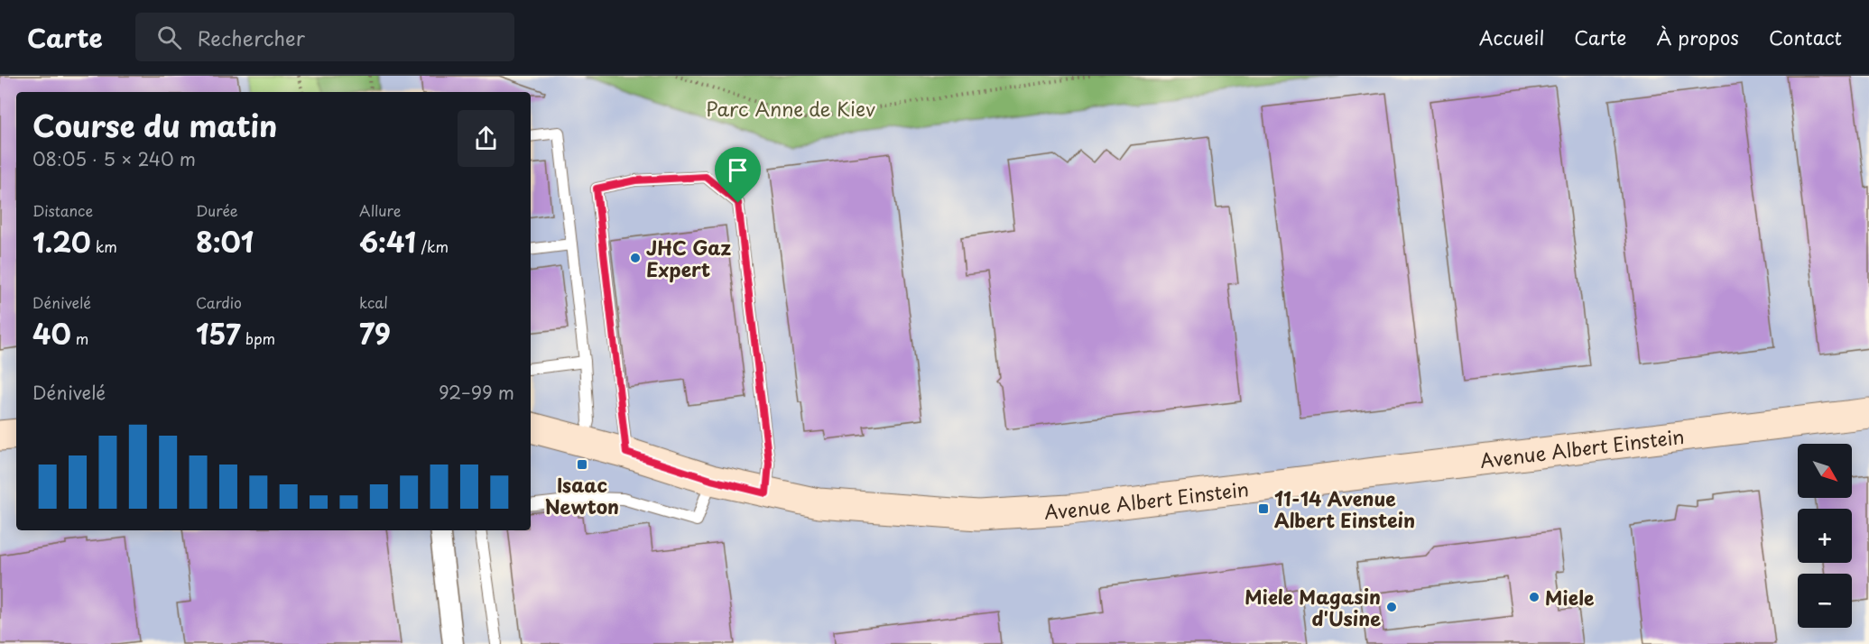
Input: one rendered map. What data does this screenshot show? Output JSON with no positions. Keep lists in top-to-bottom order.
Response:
{
  "streets": {
    "street": ["Avenue Albert Einstein"]
  },
  "parks": ["Parc Anne de Kiev"],
  "places": {
    "other": ["JHC Gaz Expert", "Miele", "Miele Magasin d'Usine"],
    "transit": ["Isaac Newton", "11-14 Avenue Albert Einstein"]
  },
  "north": "bottom right",
  "page": {
    "header": "Carte",
    "search": "Rechercher",
    "nav": [
      "Accueil",
      "Carte",
      "À propos",
      "Contact"
    ],
    "heading": ["Course du matin", "08:05 · 5 × 240 m"],
    "stats": [
      ["Distance", "1.20 km"],
      ["Durée", "8:01"],
      ["Allure", "6:41 /km"],
      ["Dénivelé", "40 m"],
      ["Cardio", "157 bpm"],
      ["kcal", "79"]
    ],
    "chart": ["Dénivelé", "92–99 m"],
    "map_buttons": ["+", "−"]
  }
}
